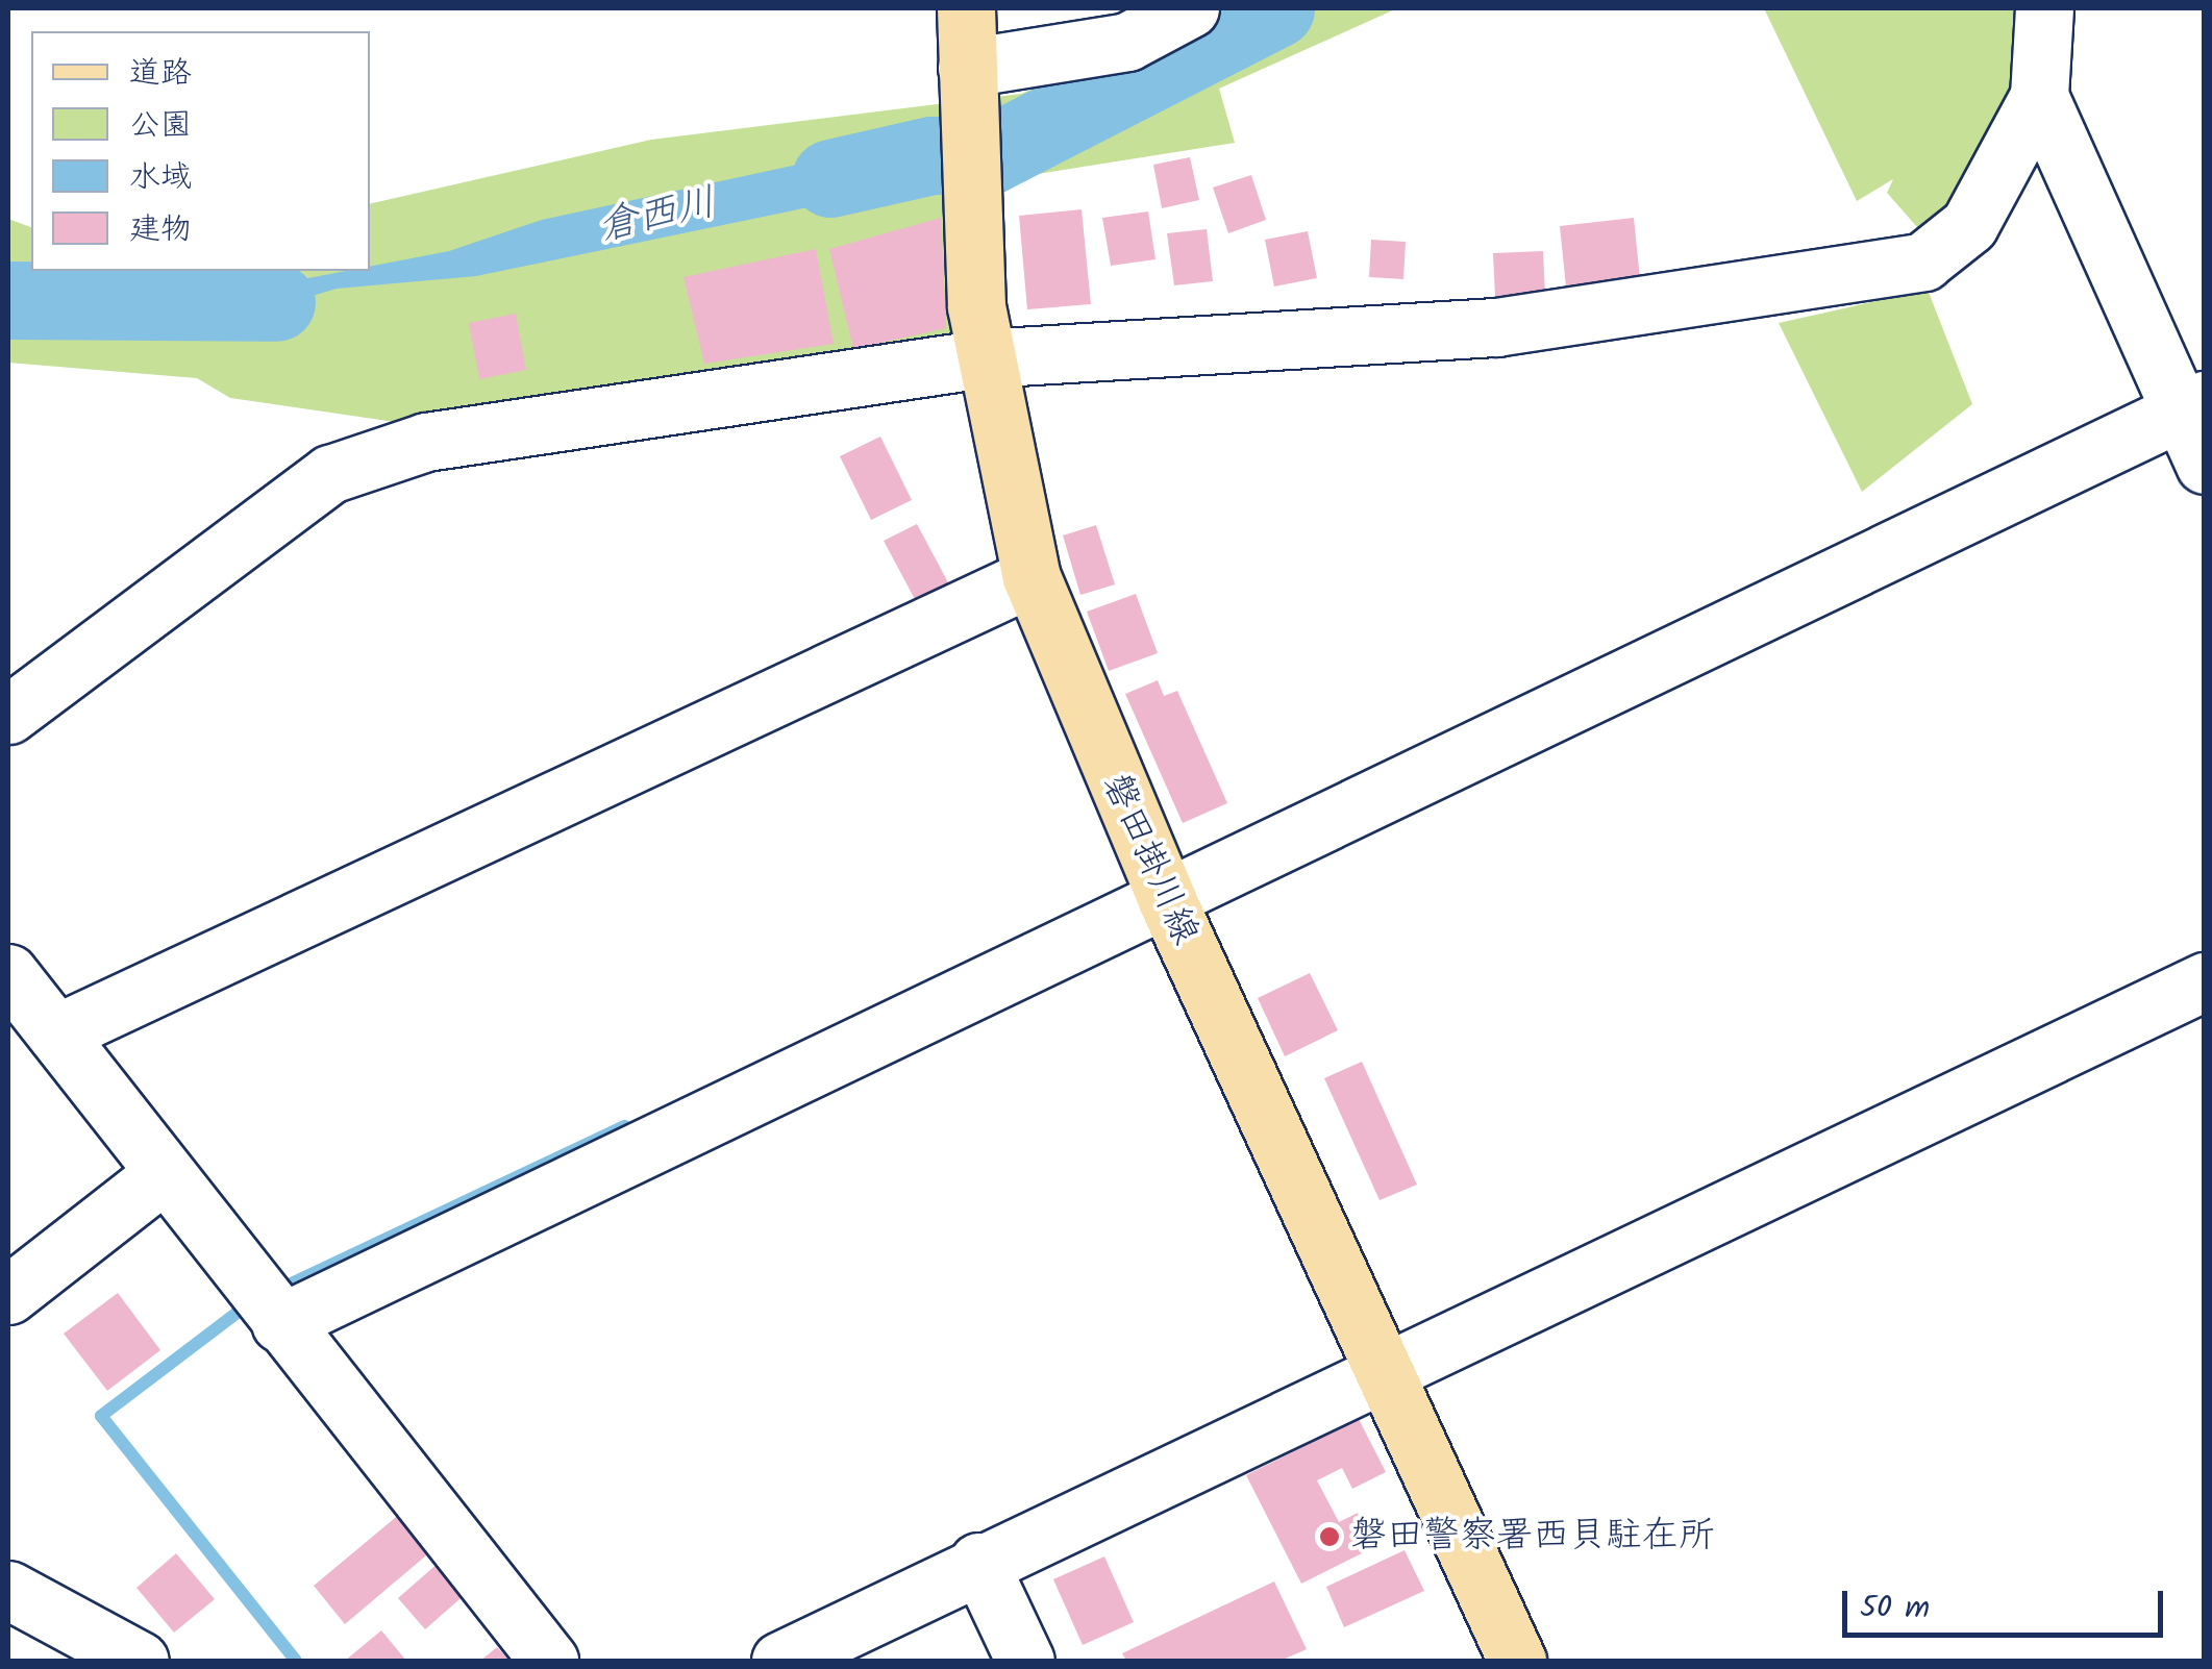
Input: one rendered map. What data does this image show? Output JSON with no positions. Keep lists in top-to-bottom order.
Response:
{
  "streets": {
    "main road": ["磐田掛川線"]
  },
  "water": ["倉西川"],
  "places": ["磐田警察署西貝駐在所"],
  "legend": [
    "道路",
    "公園",
    "水域",
    "建物"
  ],
  "scale_bar": "50 m"
}
